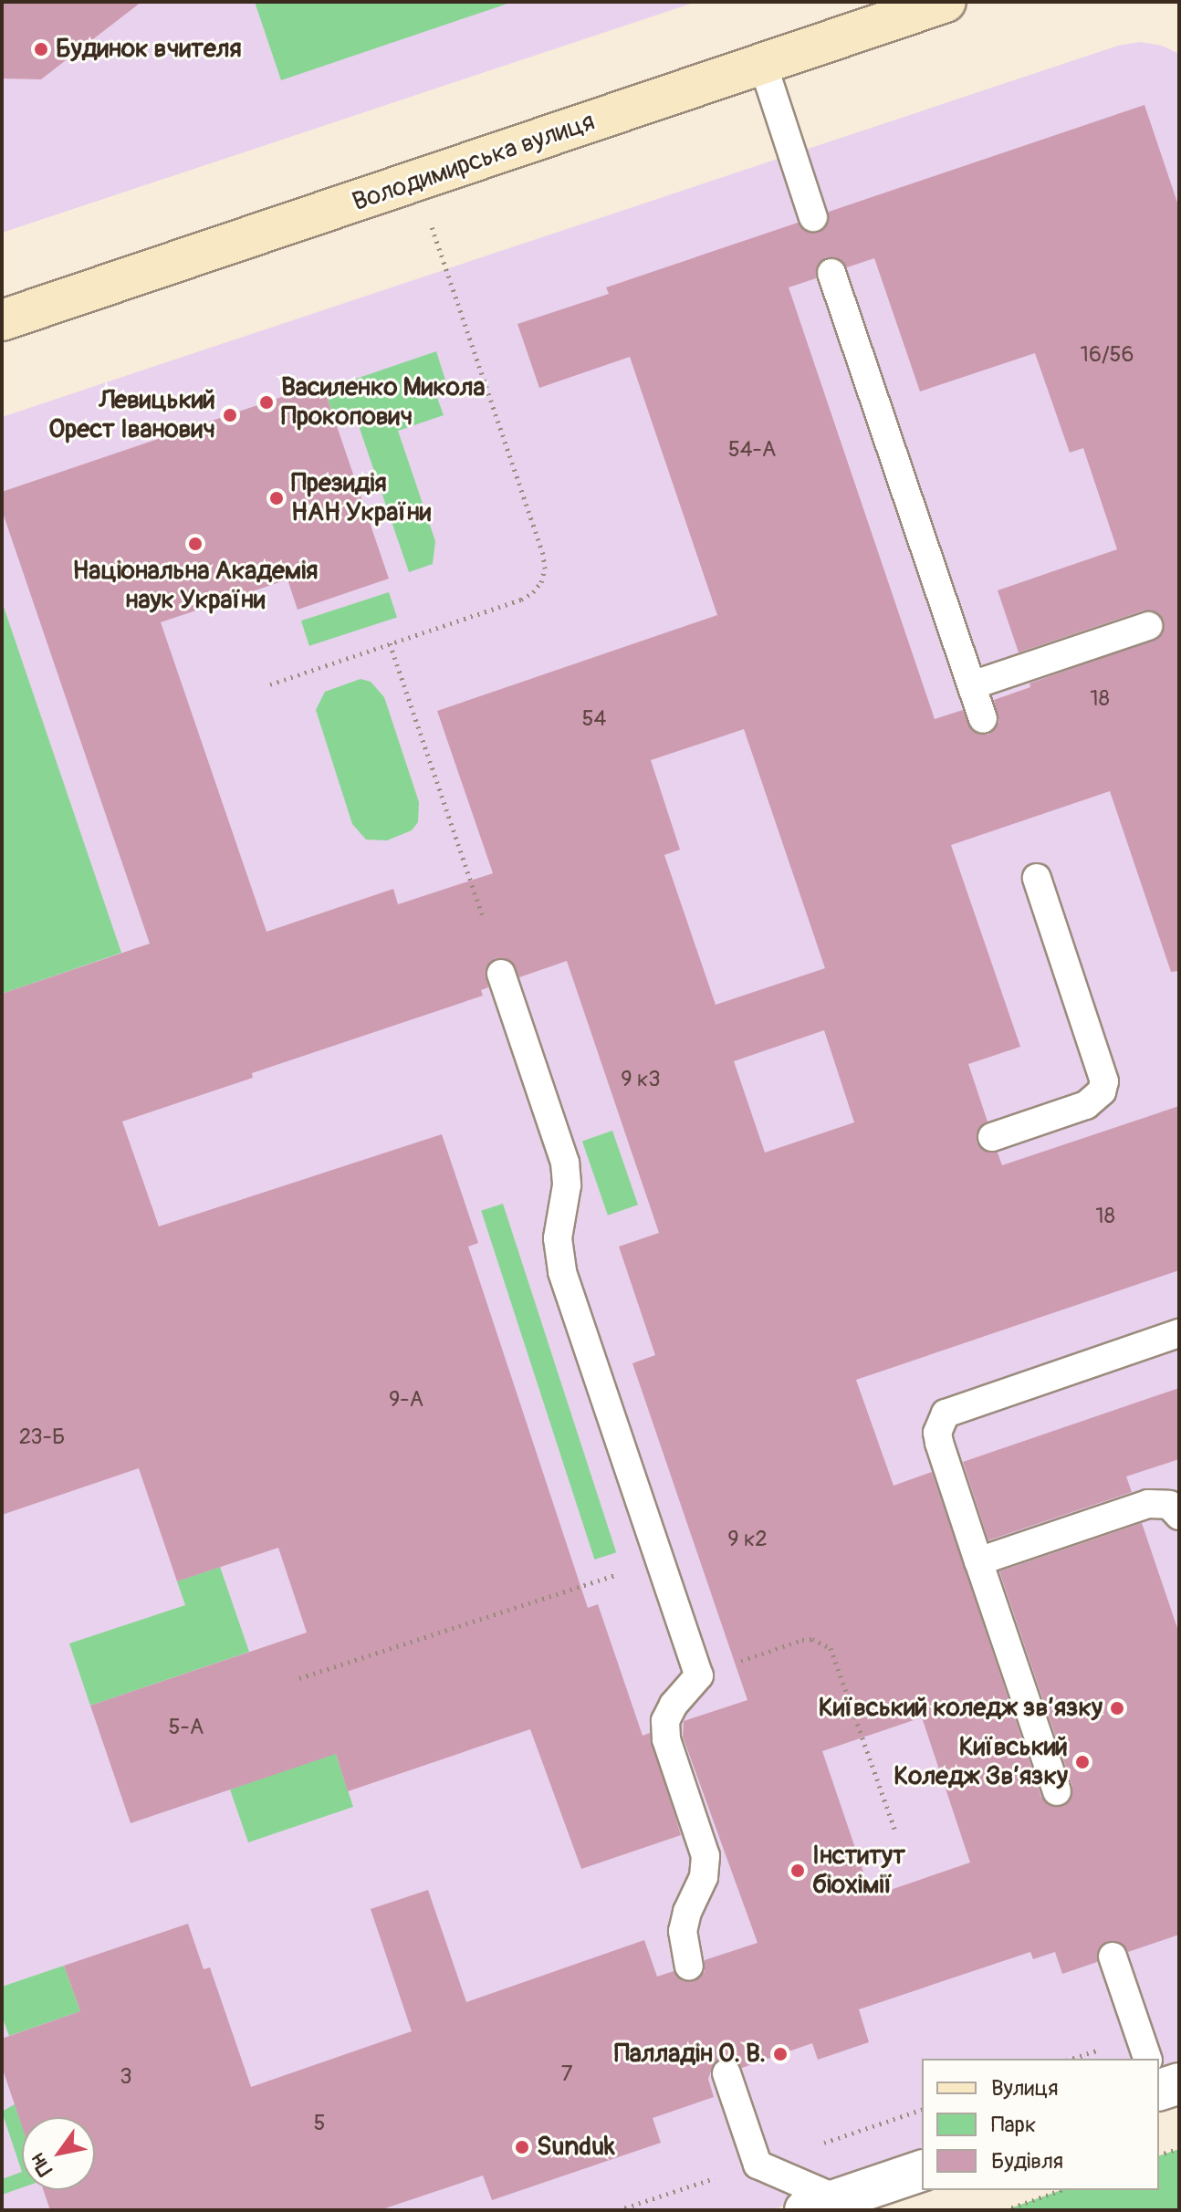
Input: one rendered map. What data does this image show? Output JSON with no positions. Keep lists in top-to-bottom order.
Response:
{
  "streets": {
    "main road": ["Володимирська вулиця"]
  },
  "places": [
    "Будинок вчителя",
    "Василенко Микола Прокопович",
    "Левицький Орест Іванович",
    "Президія НАН України",
    "Національна Академія наук України",
    "Київський коледж зв’язку",
    "Київський Коледж Зв’язку",
    "Інститут біохімії",
    "Палладін О. В.",
    "Sunduk"
  ],
  "house_numbers": [
    "16/56",
    "54-А",
    "18",
    "54",
    "9 к3",
    "18",
    "9-А",
    "23-Б",
    "9 к2",
    "5-А",
    "7",
    "3",
    "5"
  ],
  "legend": ["Вулиця", "Парк", "Будівля"],
  "north": "bottom left"
}
